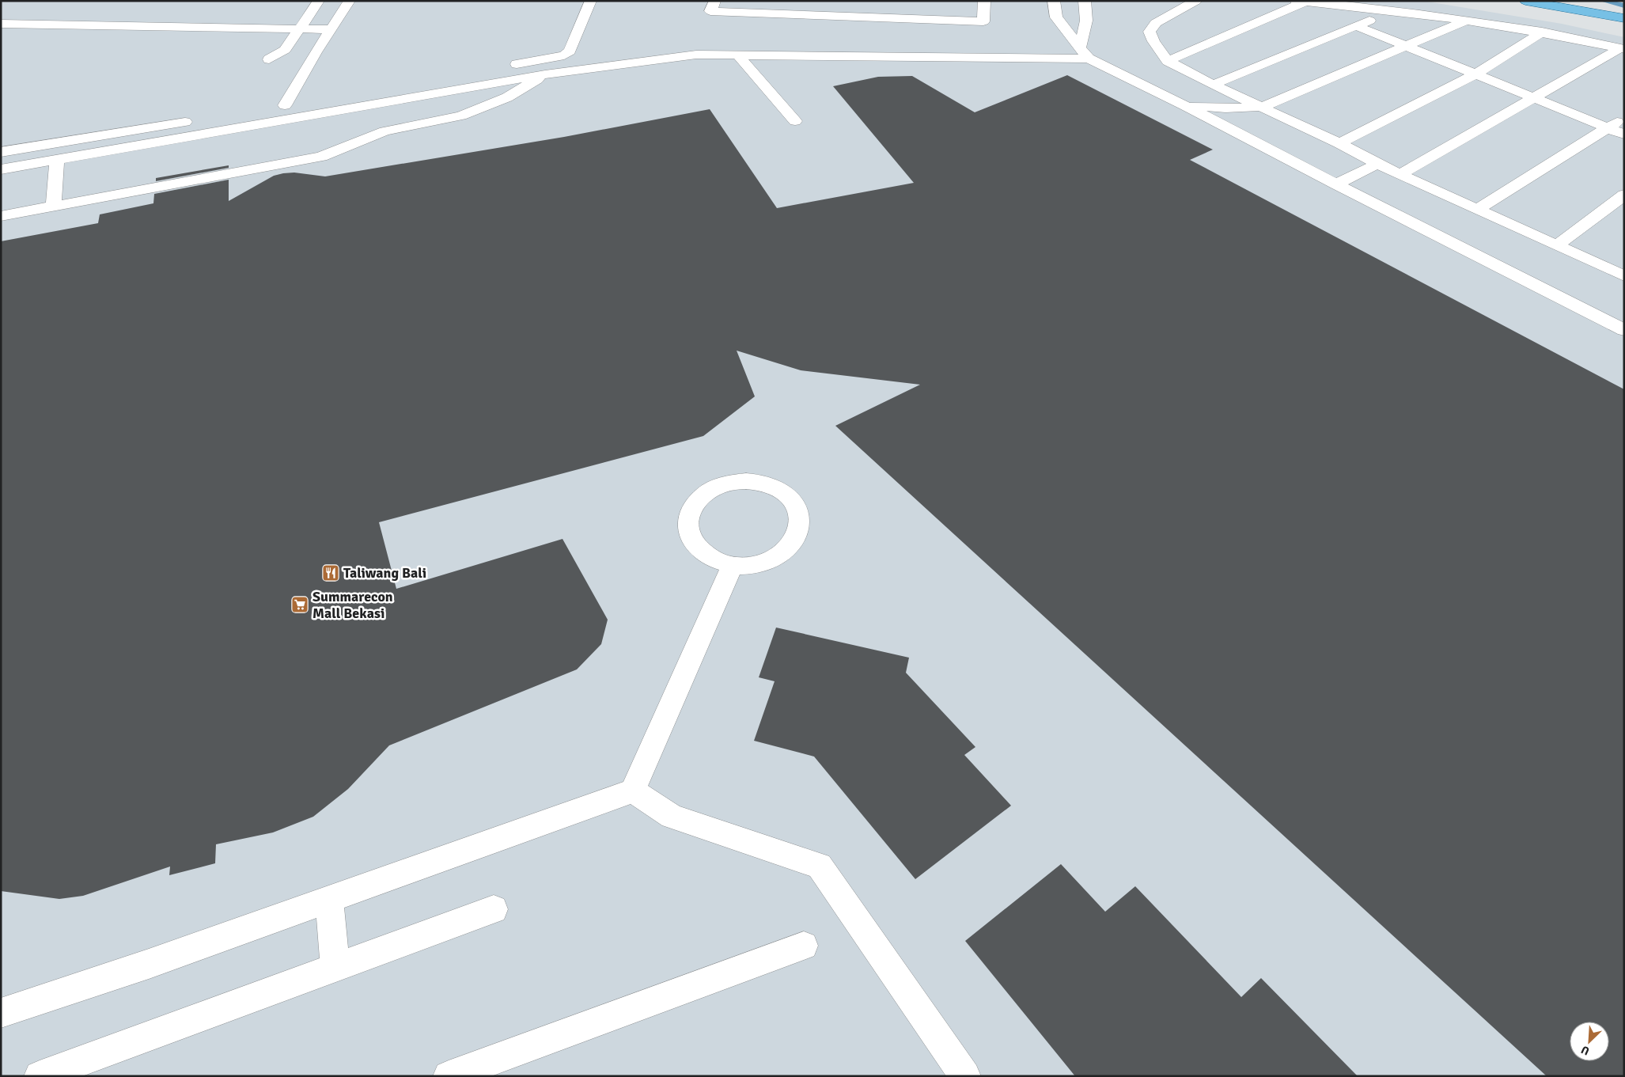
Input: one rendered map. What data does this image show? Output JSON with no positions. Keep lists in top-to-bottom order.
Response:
{
  "places": {
    "restaurant": ["Taliwang Bali"],
    "supermarket": ["Summarecon Mall Bekasi"]
  },
  "north": "bottom left"
}
